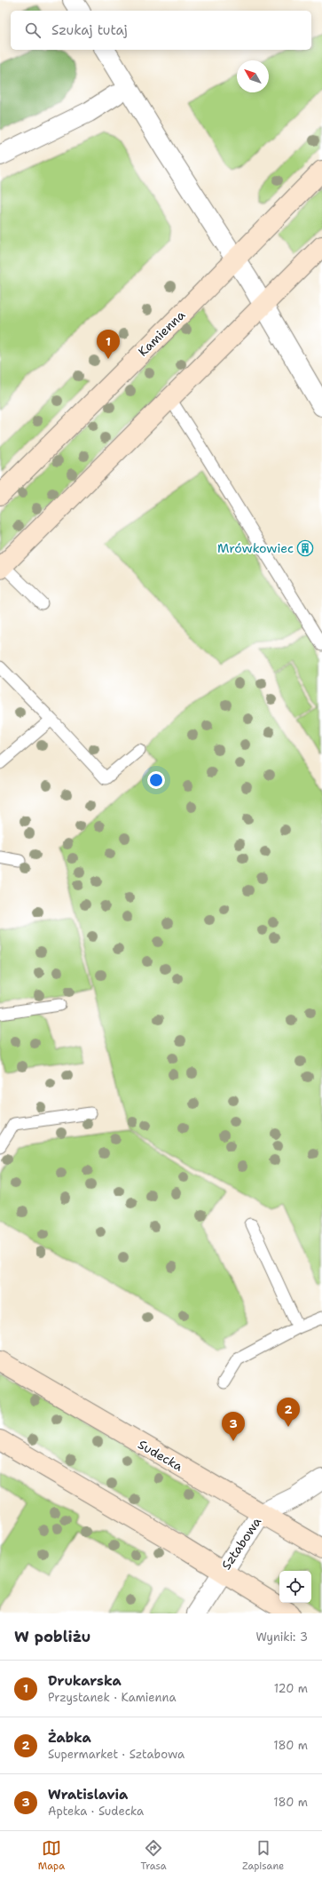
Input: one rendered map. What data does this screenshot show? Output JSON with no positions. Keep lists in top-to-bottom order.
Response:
{
  "streets": {
    "street": ["Kamienna", "Sudecka", "Sztabowa"]
  },
  "crossings": [
    ["Sudecka", "Sztabowa"]
  ],
  "places": {
    "building": ["Mrówkowiec"]
  },
  "north": "top left",
  "page": {
    "search": "Szukaj tutaj",
    "pins": ["1", "2", "3"],
    "heading": ["W pobliżu", "Wyniki: 3"],
    "list": [
      {
        "mark": "1",
        "name": "Drukarska",
        "note": "Przystanek · Kamienna",
        "value": "120 m"
      },
      {
        "mark": "2",
        "name": "Żabka",
        "note": "Supermarket · Sztabowa",
        "value": "180 m"
      },
      {
        "mark": "3",
        "name": "Wratislavia",
        "note": "Apteka · Sudecka",
        "value": "180 m"
      }
    ],
    "nav": ["Mapa", "Trasa", "Zapisane"]
  }
}
